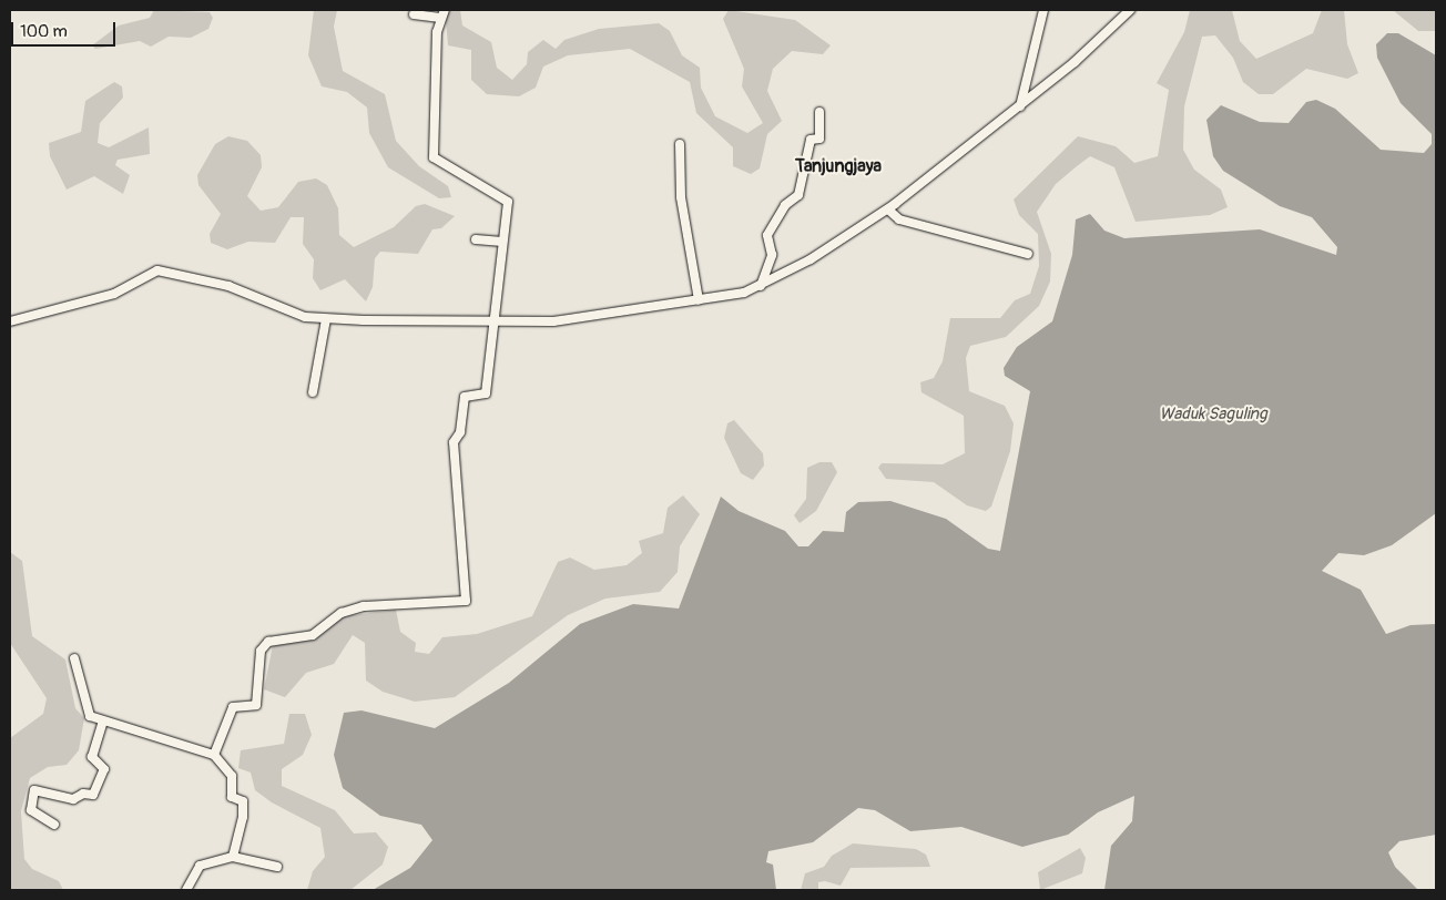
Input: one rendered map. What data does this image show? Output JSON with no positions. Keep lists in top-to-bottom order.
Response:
{
  "districts": ["Tanjungjaya"],
  "water": ["Waduk Saguling"],
  "scale_bar": "100 m"
}
